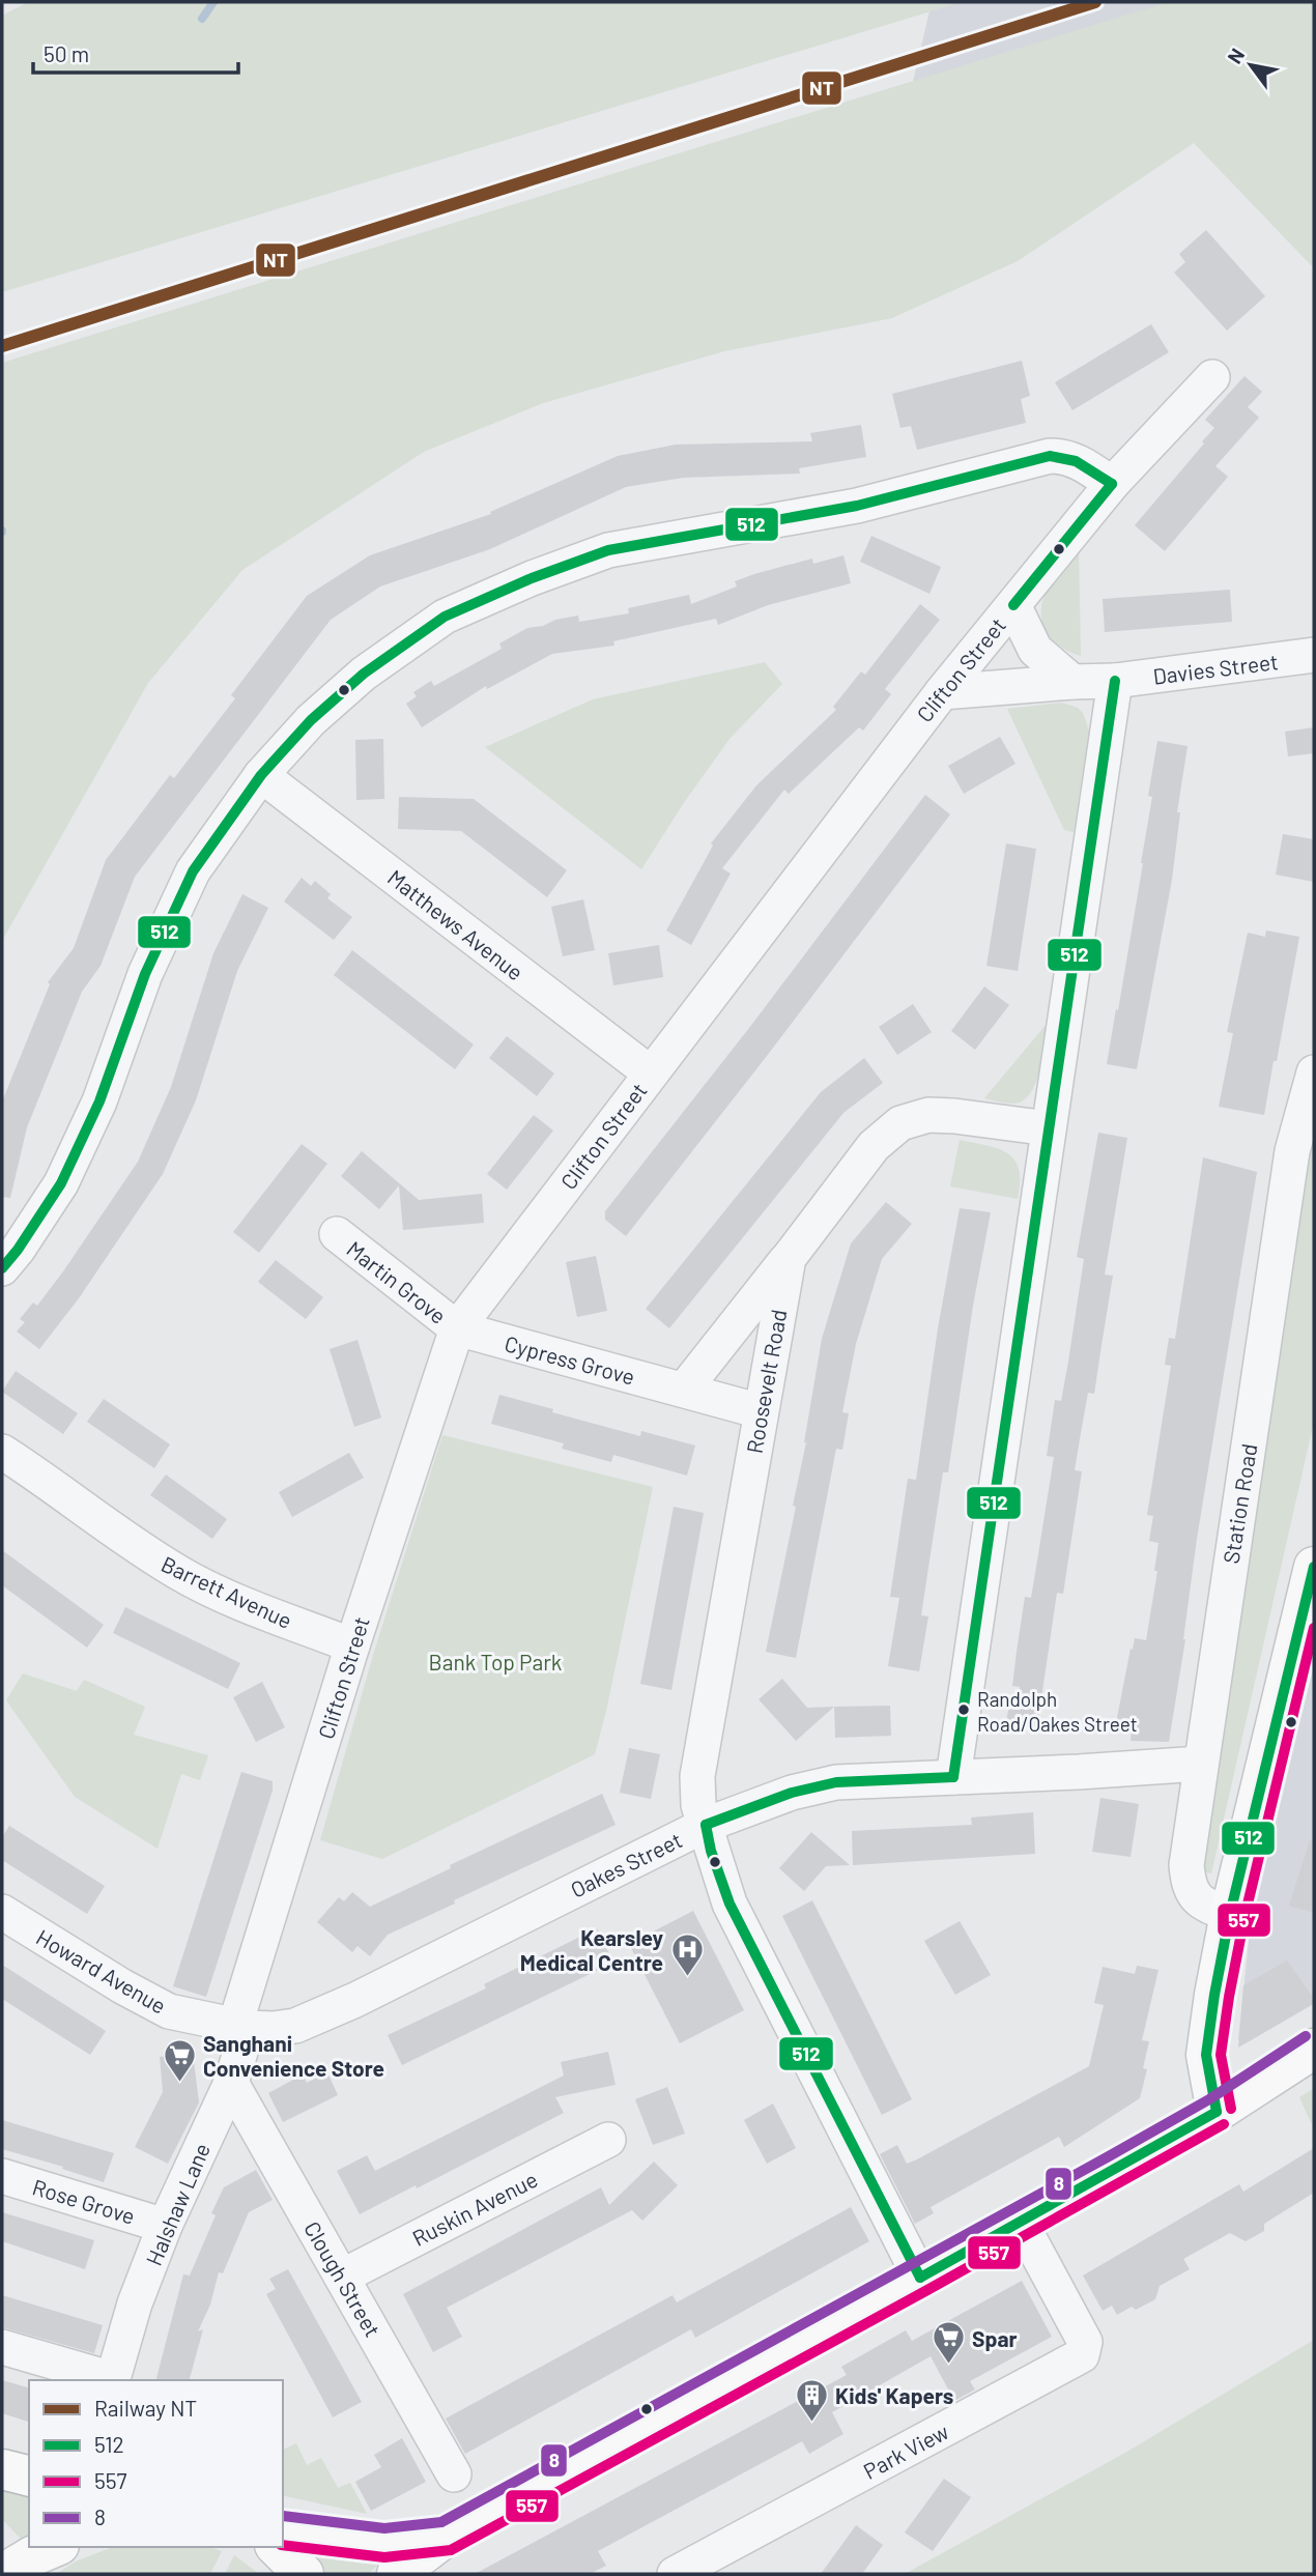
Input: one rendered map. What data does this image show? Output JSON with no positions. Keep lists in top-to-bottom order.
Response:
{
  "streets": {
    "street": [
      "Davies Street",
      "Clifton Street",
      "Matthews Avenue",
      "Martin Grove",
      "Cypress Grove",
      "Roosevelt Road",
      "Station Road",
      "Barrett Avenue",
      "Oakes Street",
      "Howard Avenue",
      "Rose Grove",
      "Halshaw Lane",
      "Ruskin Avenue",
      "Clough Street",
      "Park View"
    ]
  },
  "crossings": [
    ["Davies Street", "Clifton Street"],
    ["Clifton Street", "Matthews Avenue"],
    ["Clifton Street", "Martin Grove"],
    ["Clifton Street", "Cypress Grove"],
    ["Clifton Street", "Barrett Avenue"],
    ["Clifton Street", "Oakes Street"],
    ["Clifton Street", "Howard Avenue"],
    ["Clifton Street", "Halshaw Lane"],
    ["Martin Grove", "Cypress Grove"],
    ["Cypress Grove", "Roosevelt Road"],
    ["Roosevelt Road", "Oakes Street"],
    ["Station Road", "Oakes Street"],
    ["Oakes Street", "Howard Avenue"],
    ["Oakes Street", "Halshaw Lane"],
    ["Howard Avenue", "Halshaw Lane"],
    ["Rose Grove", "Halshaw Lane"],
    ["Halshaw Lane", "Clough Street"],
    ["Ruskin Avenue", "Clough Street"]
  ],
  "parks": ["Bank Top Park"],
  "places": {
    "other": ["Randolph Road/Oakes Street"],
    "hospital": ["Kearsley Medical Centre"],
    "supermarket": ["Sanghani Convenience Store", "Spar"],
    "building": ["Kids' Kapers"]
  },
  "lines": [
    "rail line NT",
    "transit line 512",
    "transit line 557",
    "transit line 8"
  ],
  "legend": [
    "Railway NT",
    "512",
    "557",
    "8"
  ],
  "scale_bar": "50 m",
  "north": "top left"
}
